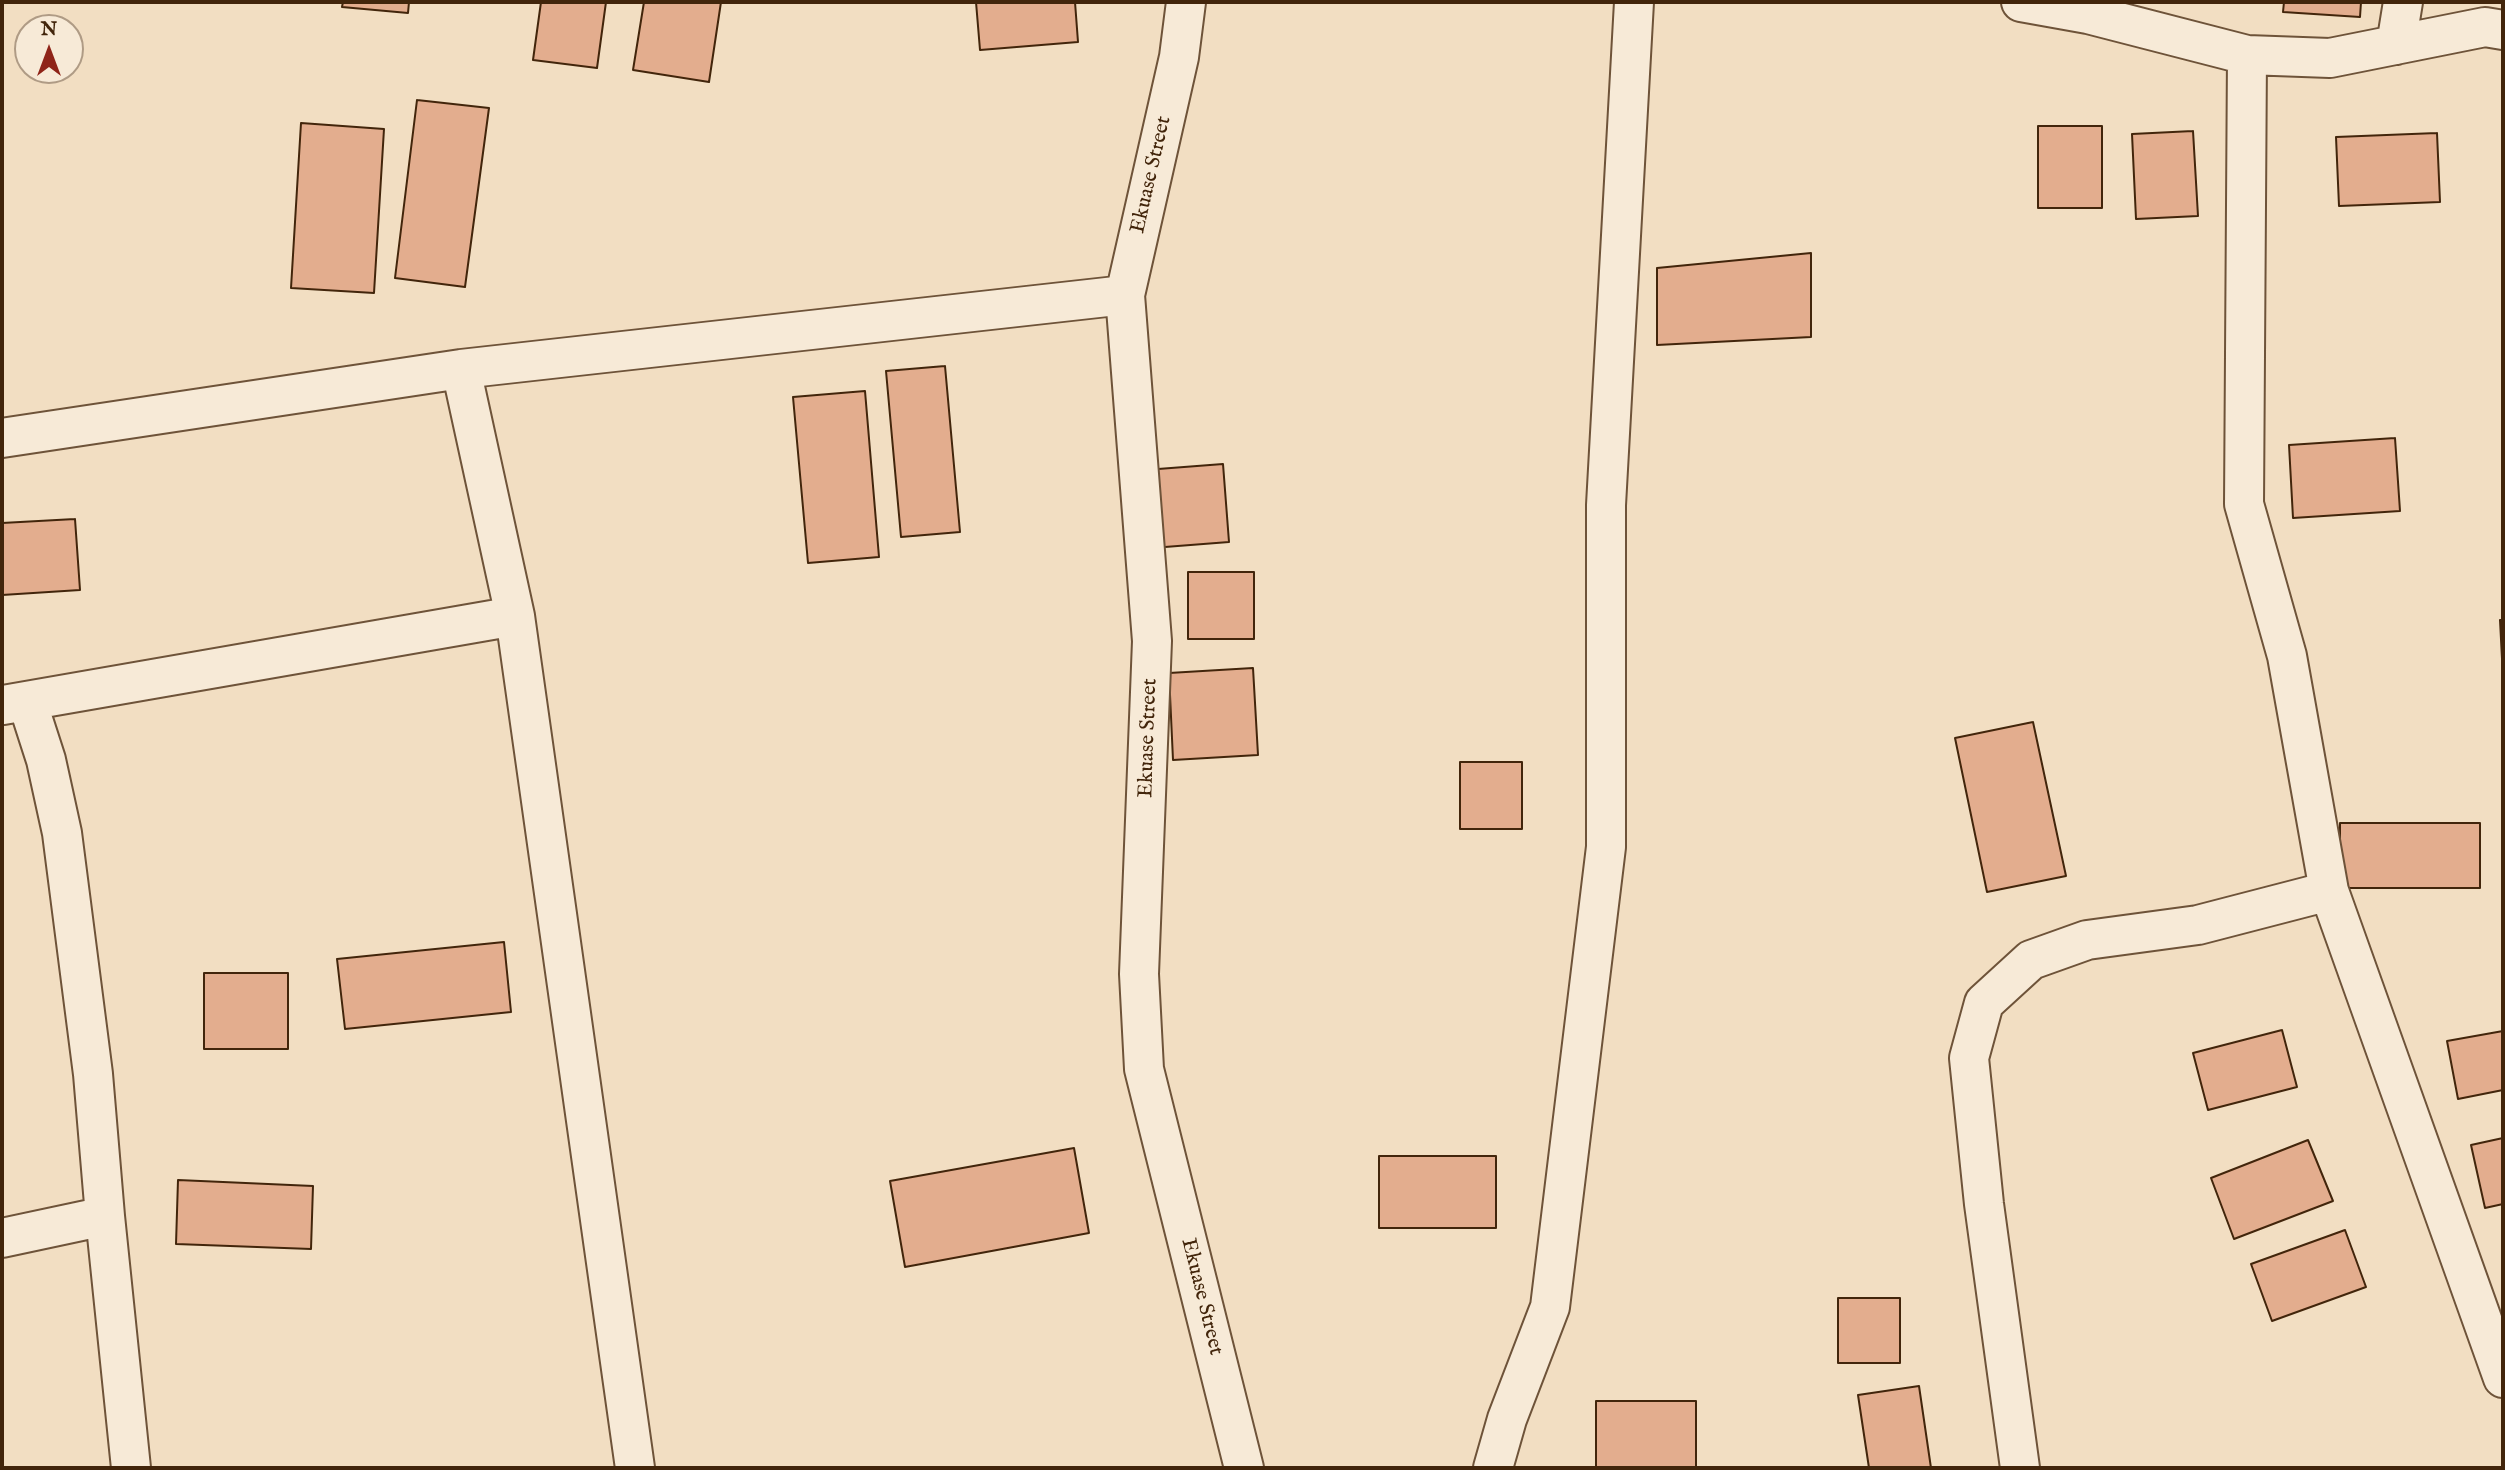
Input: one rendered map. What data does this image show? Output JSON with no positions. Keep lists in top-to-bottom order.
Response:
{
  "streets": {
    "street": ["Ekuase Street"]
  },
  "north": "top"
}
